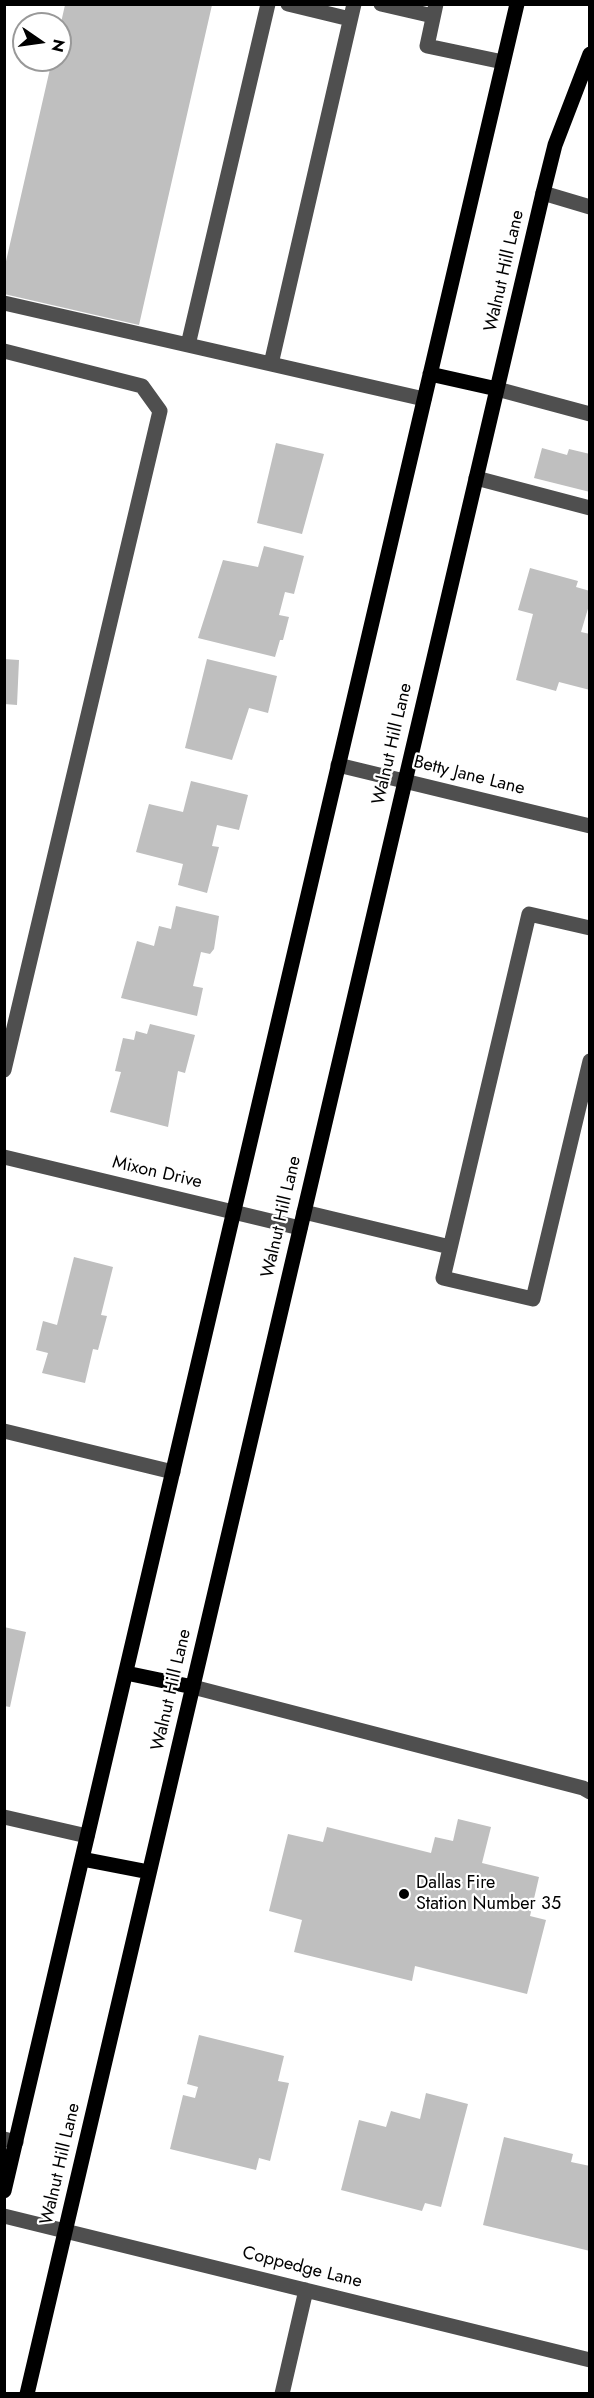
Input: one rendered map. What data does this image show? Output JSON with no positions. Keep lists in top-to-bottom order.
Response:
{
  "streets": {
    "main road": ["Walnut Hill Lane"],
    "street": ["Betty Jane Lane", "Mixon Drive", "Coppedge Lane"]
  },
  "crossings": [
    ["Walnut Hill Lane", "Betty Jane Lane"],
    ["Walnut Hill Lane", "Mixon Drive"],
    ["Walnut Hill Lane", "Coppedge Lane"]
  ],
  "places": ["Dallas Fire Station Number 35"],
  "north": "right"
}
